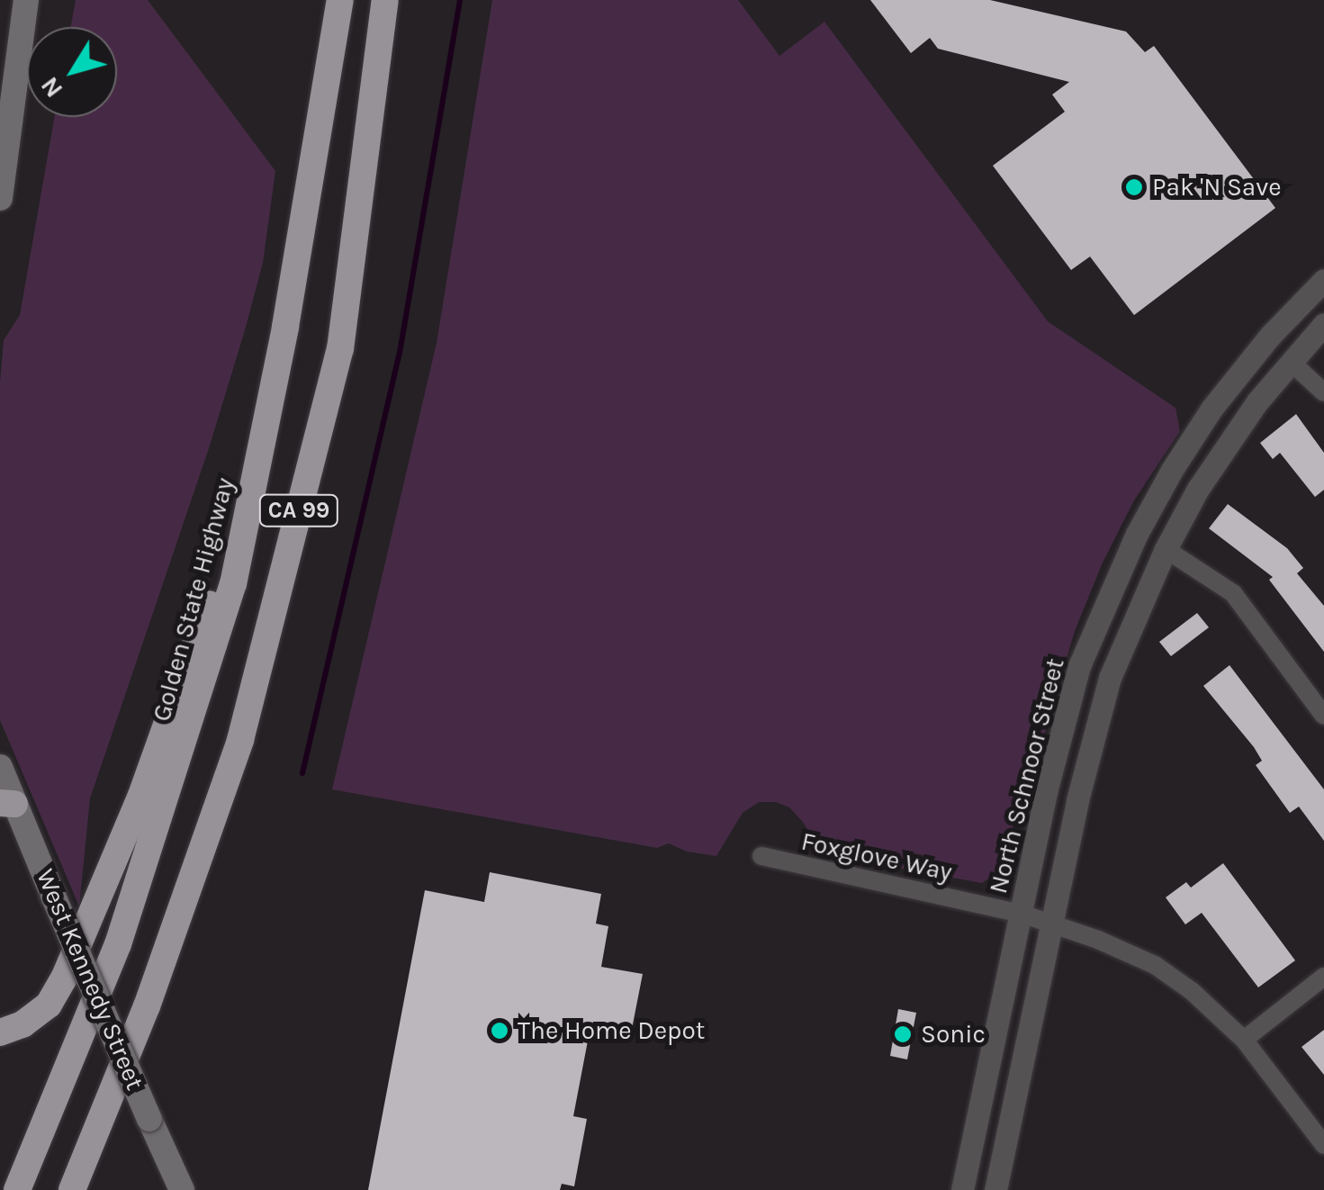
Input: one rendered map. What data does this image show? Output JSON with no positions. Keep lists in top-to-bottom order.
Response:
{
  "streets": {
    "highway": ["CA 99", "Golden State Highway"],
    "main road": ["West Kennedy Street"],
    "street": ["North Schnoor Street", "Foxglove Way"]
  },
  "crossings": [
    ["North Schnoor Street", "Foxglove Way"]
  ],
  "places": ["Pak 'N Save", "The Home Depot", "Sonic"],
  "north": "bottom left"
}
